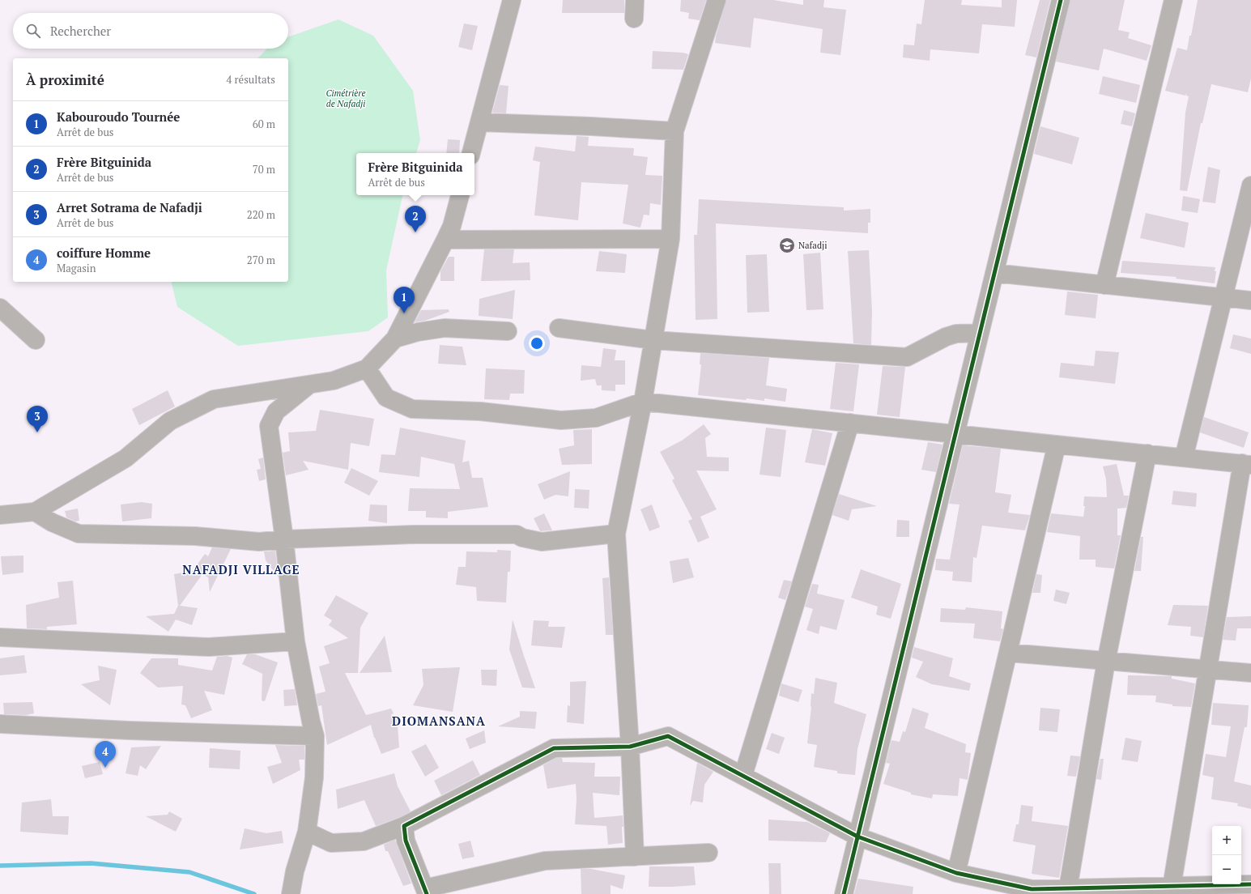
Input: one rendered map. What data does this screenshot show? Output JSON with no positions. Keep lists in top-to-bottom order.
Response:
{
  "districts": ["NAFADJI VILLAGE", "DIOMANSANA"],
  "parks": ["Cimétrière de Nafadji"],
  "places": {
    "school or university": ["Nafadji"]
  },
  "page": {
    "search": "Rechercher",
    "heading": ["À proximité", "4 résultats"],
    "list": [
      {
        "mark": "1",
        "name": "Kabouroudo Tournée",
        "note": "Arrêt de bus",
        "value": "60 m"
      },
      {
        "mark": "2",
        "name": "Frère Bitguinida",
        "note": "Arrêt de bus",
        "value": "70 m"
      },
      {
        "mark": "3",
        "name": "Arret Sotrama de Nafadji",
        "note": "Arrêt de bus",
        "value": "220 m"
      },
      {
        "mark": "4",
        "name": "coiffure Homme",
        "note": "Magasin",
        "value": "270 m"
      }
    ],
    "popup": ["Frère Bitguinida", "Arrêt de bus"],
    "pins": [
      "2",
      "1",
      "3",
      "4"
    ],
    "map_buttons": ["+", "−"]
  }
}
